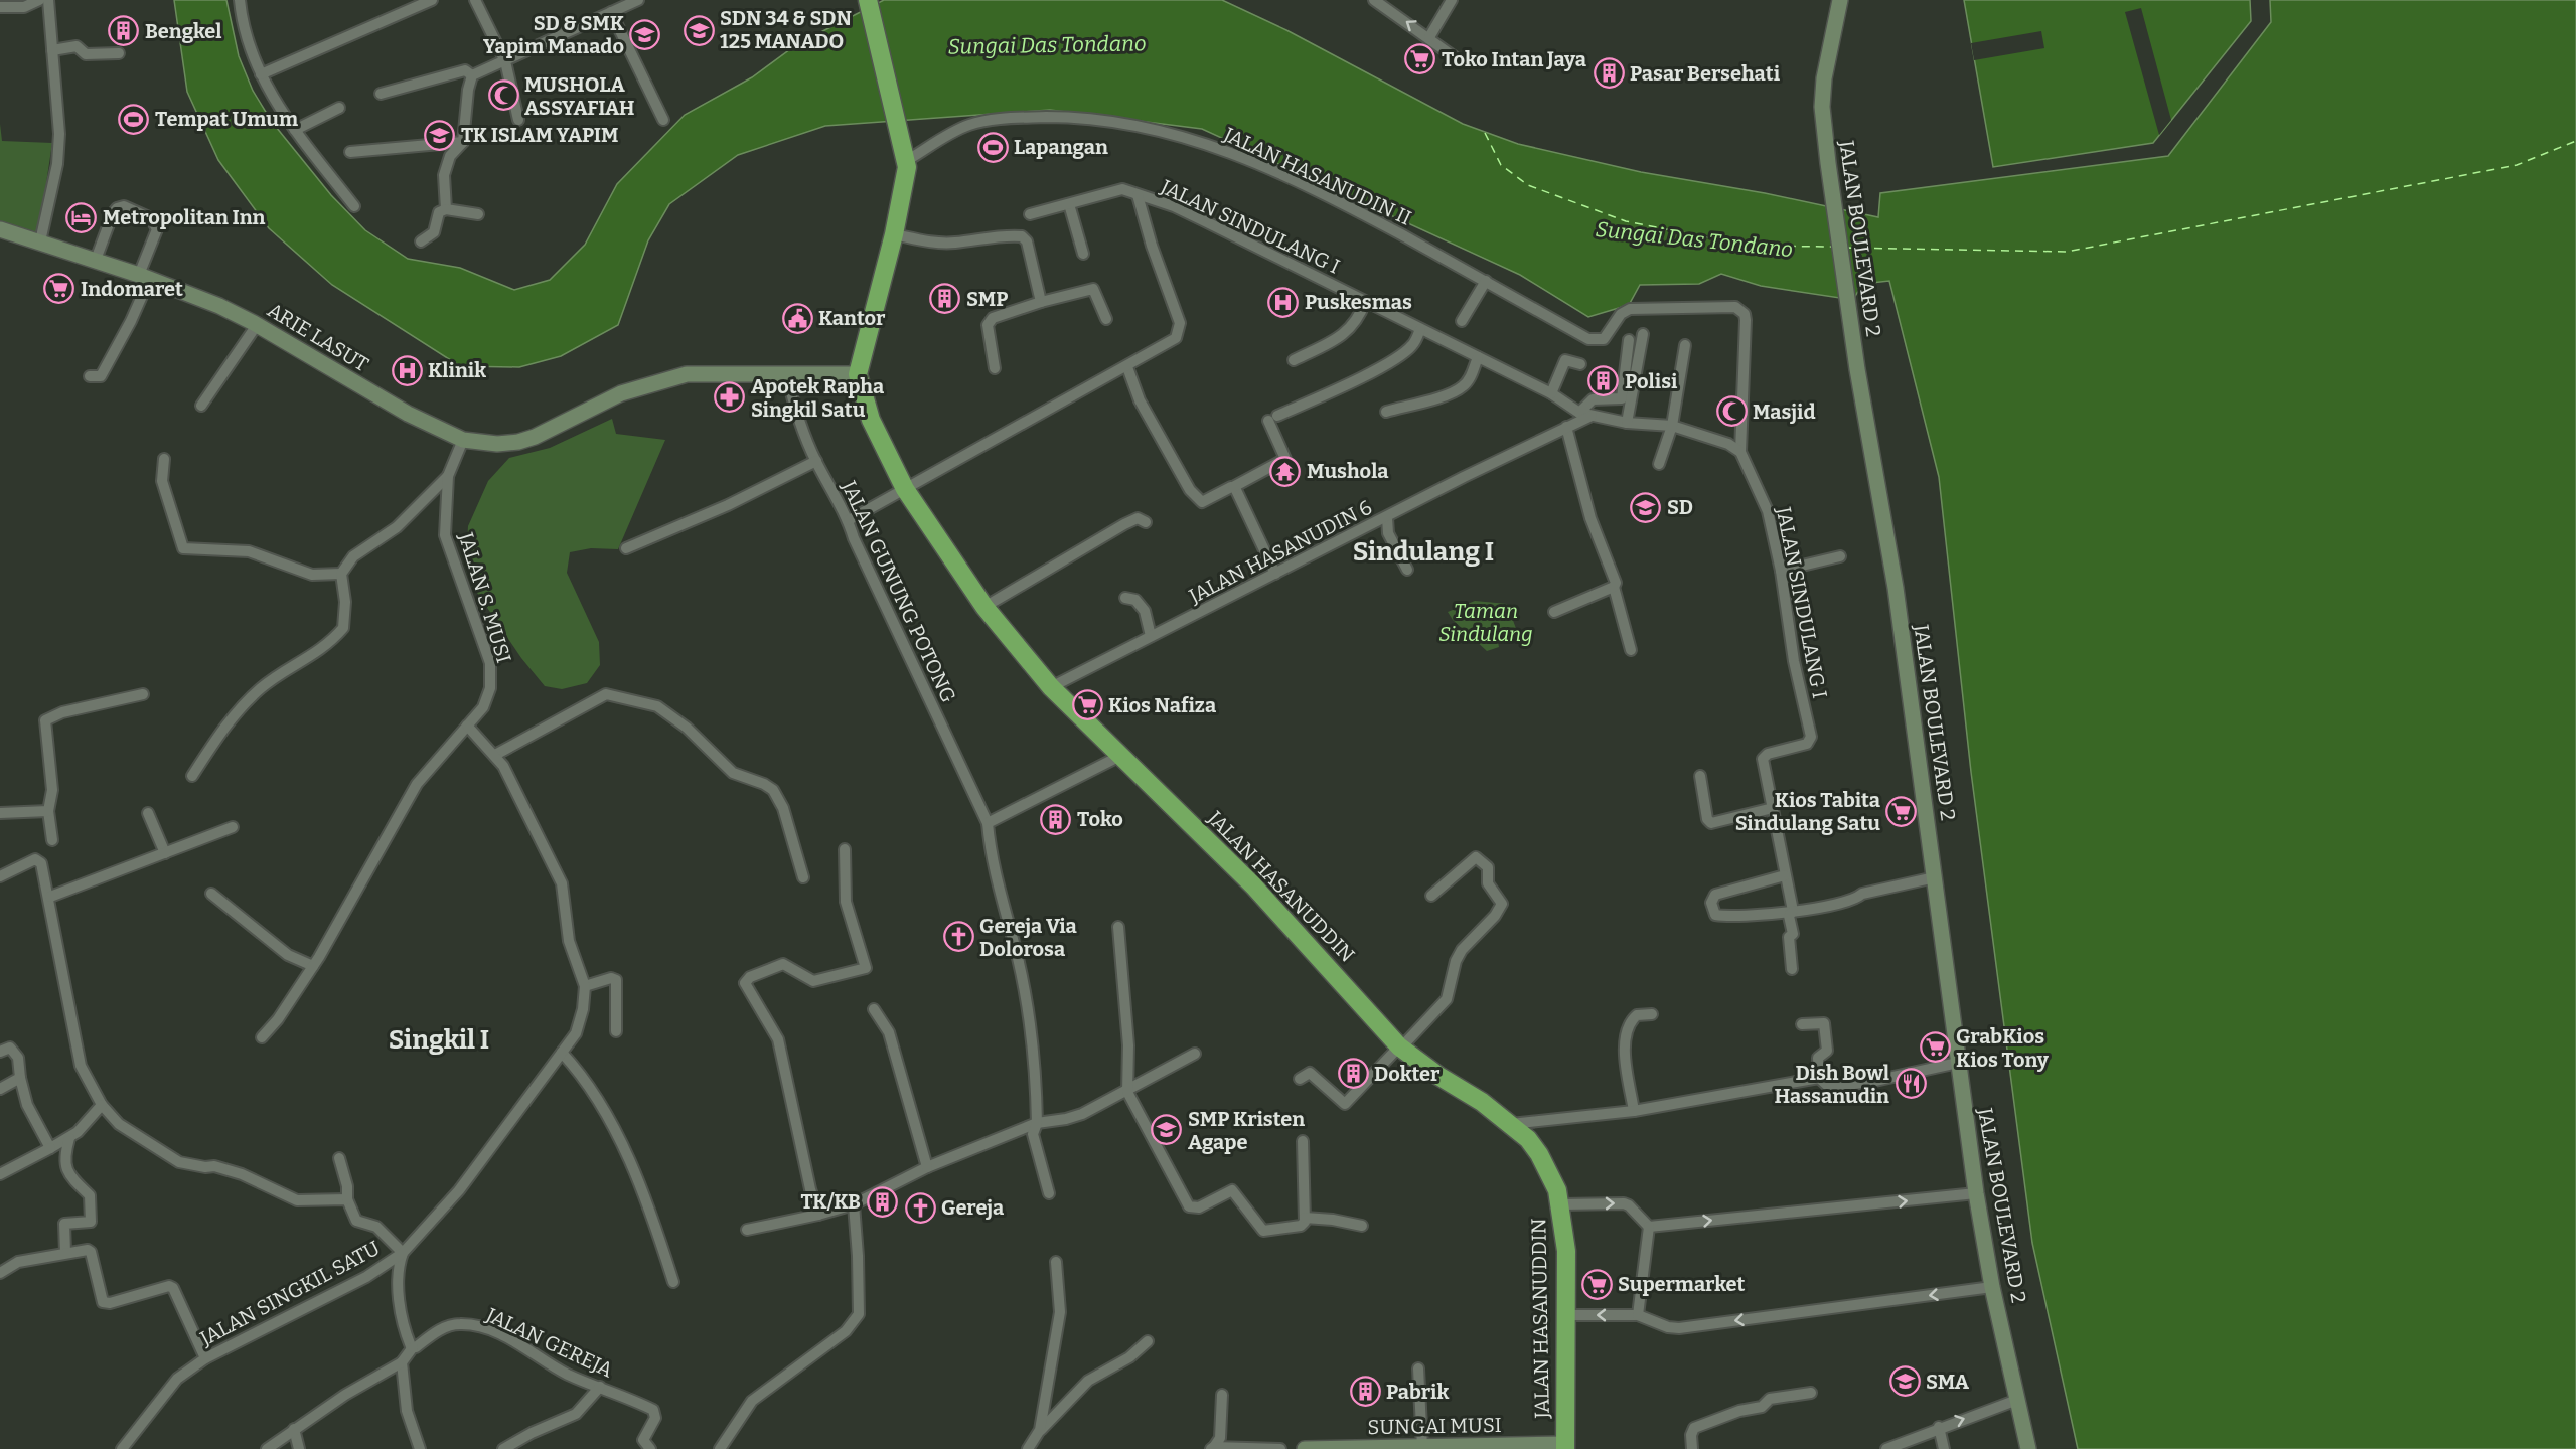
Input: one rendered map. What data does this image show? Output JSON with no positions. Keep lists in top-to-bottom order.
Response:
{
  "streets": {
    "highway": ["JALAN HASANUDDIN"],
    "main road": ["JALAN BOULEVARD 2", "ARIE LASUT", "SUNGAI MUSI"],
    "street": [
      "JALAN HASANUDIN II",
      "JALAN SINDULANG I",
      "JALAN HASANUDIN 6",
      "JALAN GUNUNG POTONG",
      "JALAN S. MUSI",
      "JALAN SINGKIL SATU",
      "JALAN GEREJA"
    ]
  },
  "crossings": [
    ["JALAN HASANUDIN II", "JALAN SINDULANG I"],
    ["JALAN SINDULANG I", "JALAN HASANUDIN 6"],
    ["ARIE LASUT", "JALAN GUNUNG POTONG"],
    ["ARIE LASUT", "JALAN S. MUSI"],
    ["ARIE LASUT", "JALAN HASANUDDIN"],
    ["JALAN HASANUDIN 6", "JALAN HASANUDDIN"],
    ["JALAN HASANUDDIN", "SUNGAI MUSI"]
  ],
  "districts": ["Sindulang I", "Singkil I"],
  "water": ["Sungai Das Tondano"],
  "parks": ["Taman Sindulang"],
  "places": {
    "school or university": [
      "SDN 34 & SDN 125 MANADO",
      "SD & SMK Yapim Manado",
      "TK ISLAM YAPIM",
      "SD",
      "SMP Kristen Agape",
      "SMA"
    ],
    "building": [
      "Bengkel",
      "Pasar Bersehati",
      "SMP",
      "Polisi",
      "Toko",
      "Dokter",
      "TK/KB",
      "Pabrik"
    ],
    "supermarket": [
      "Toko Intan Jaya",
      "Indomaret",
      "Kios Nafiza",
      "Kios Tabita Sindulang Satu",
      "GrabKios Kios Tony",
      "Supermarket"
    ],
    "mosque": ["MUSHOLA ASSYAFIAH", "Masjid"],
    "sports": ["Tempat Umum", "Lapangan"],
    "hotel": ["Metropolitan Inn"],
    "hospital": ["Puskesmas", "Klinik"],
    "public building": ["Kantor"],
    "pharmacy": ["Apotek Rapha Singkil Satu"],
    "temple": ["Mushola"],
    "church": ["Gereja Via Dolorosa", "Gereja"],
    "restaurant": ["Dish Bowl Hassanudin"]
  }
}
